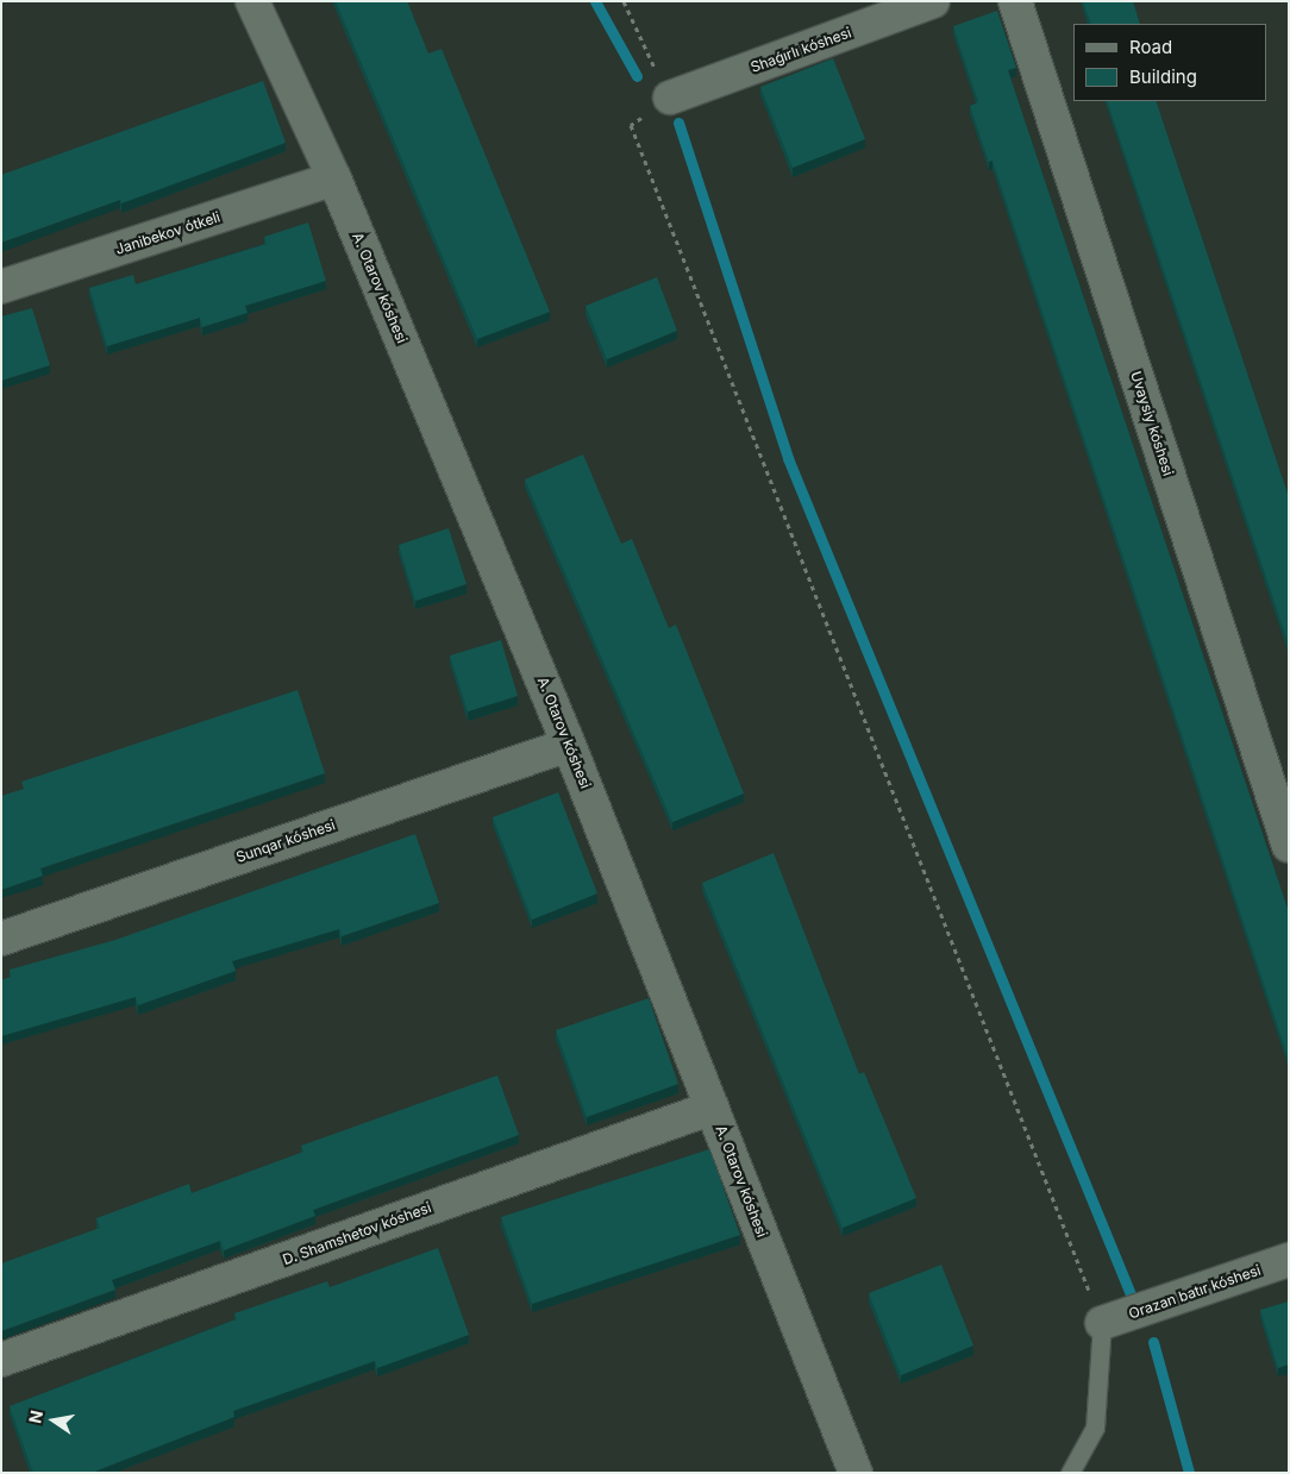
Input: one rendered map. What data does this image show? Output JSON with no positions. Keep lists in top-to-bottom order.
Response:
{
  "streets": {
    "street": [
      "Shaǵırlı kóshesi",
      "Janibekov ótkeli",
      "A. Otarov kóshesi",
      "Uvaysiy kóshesi",
      "Sunqar kóshesi",
      "D. Shamshetov kóshesi",
      "Orazan batır kóshesi"
    ]
  },
  "crossings": [
    ["Janibekov ótkeli", "A. Otarov kóshesi"],
    ["A. Otarov kóshesi", "Sunqar kóshesi"],
    ["A. Otarov kóshesi", "D. Shamshetov kóshesi"]
  ],
  "legend": ["Road", "Building"],
  "north": "left"
}
